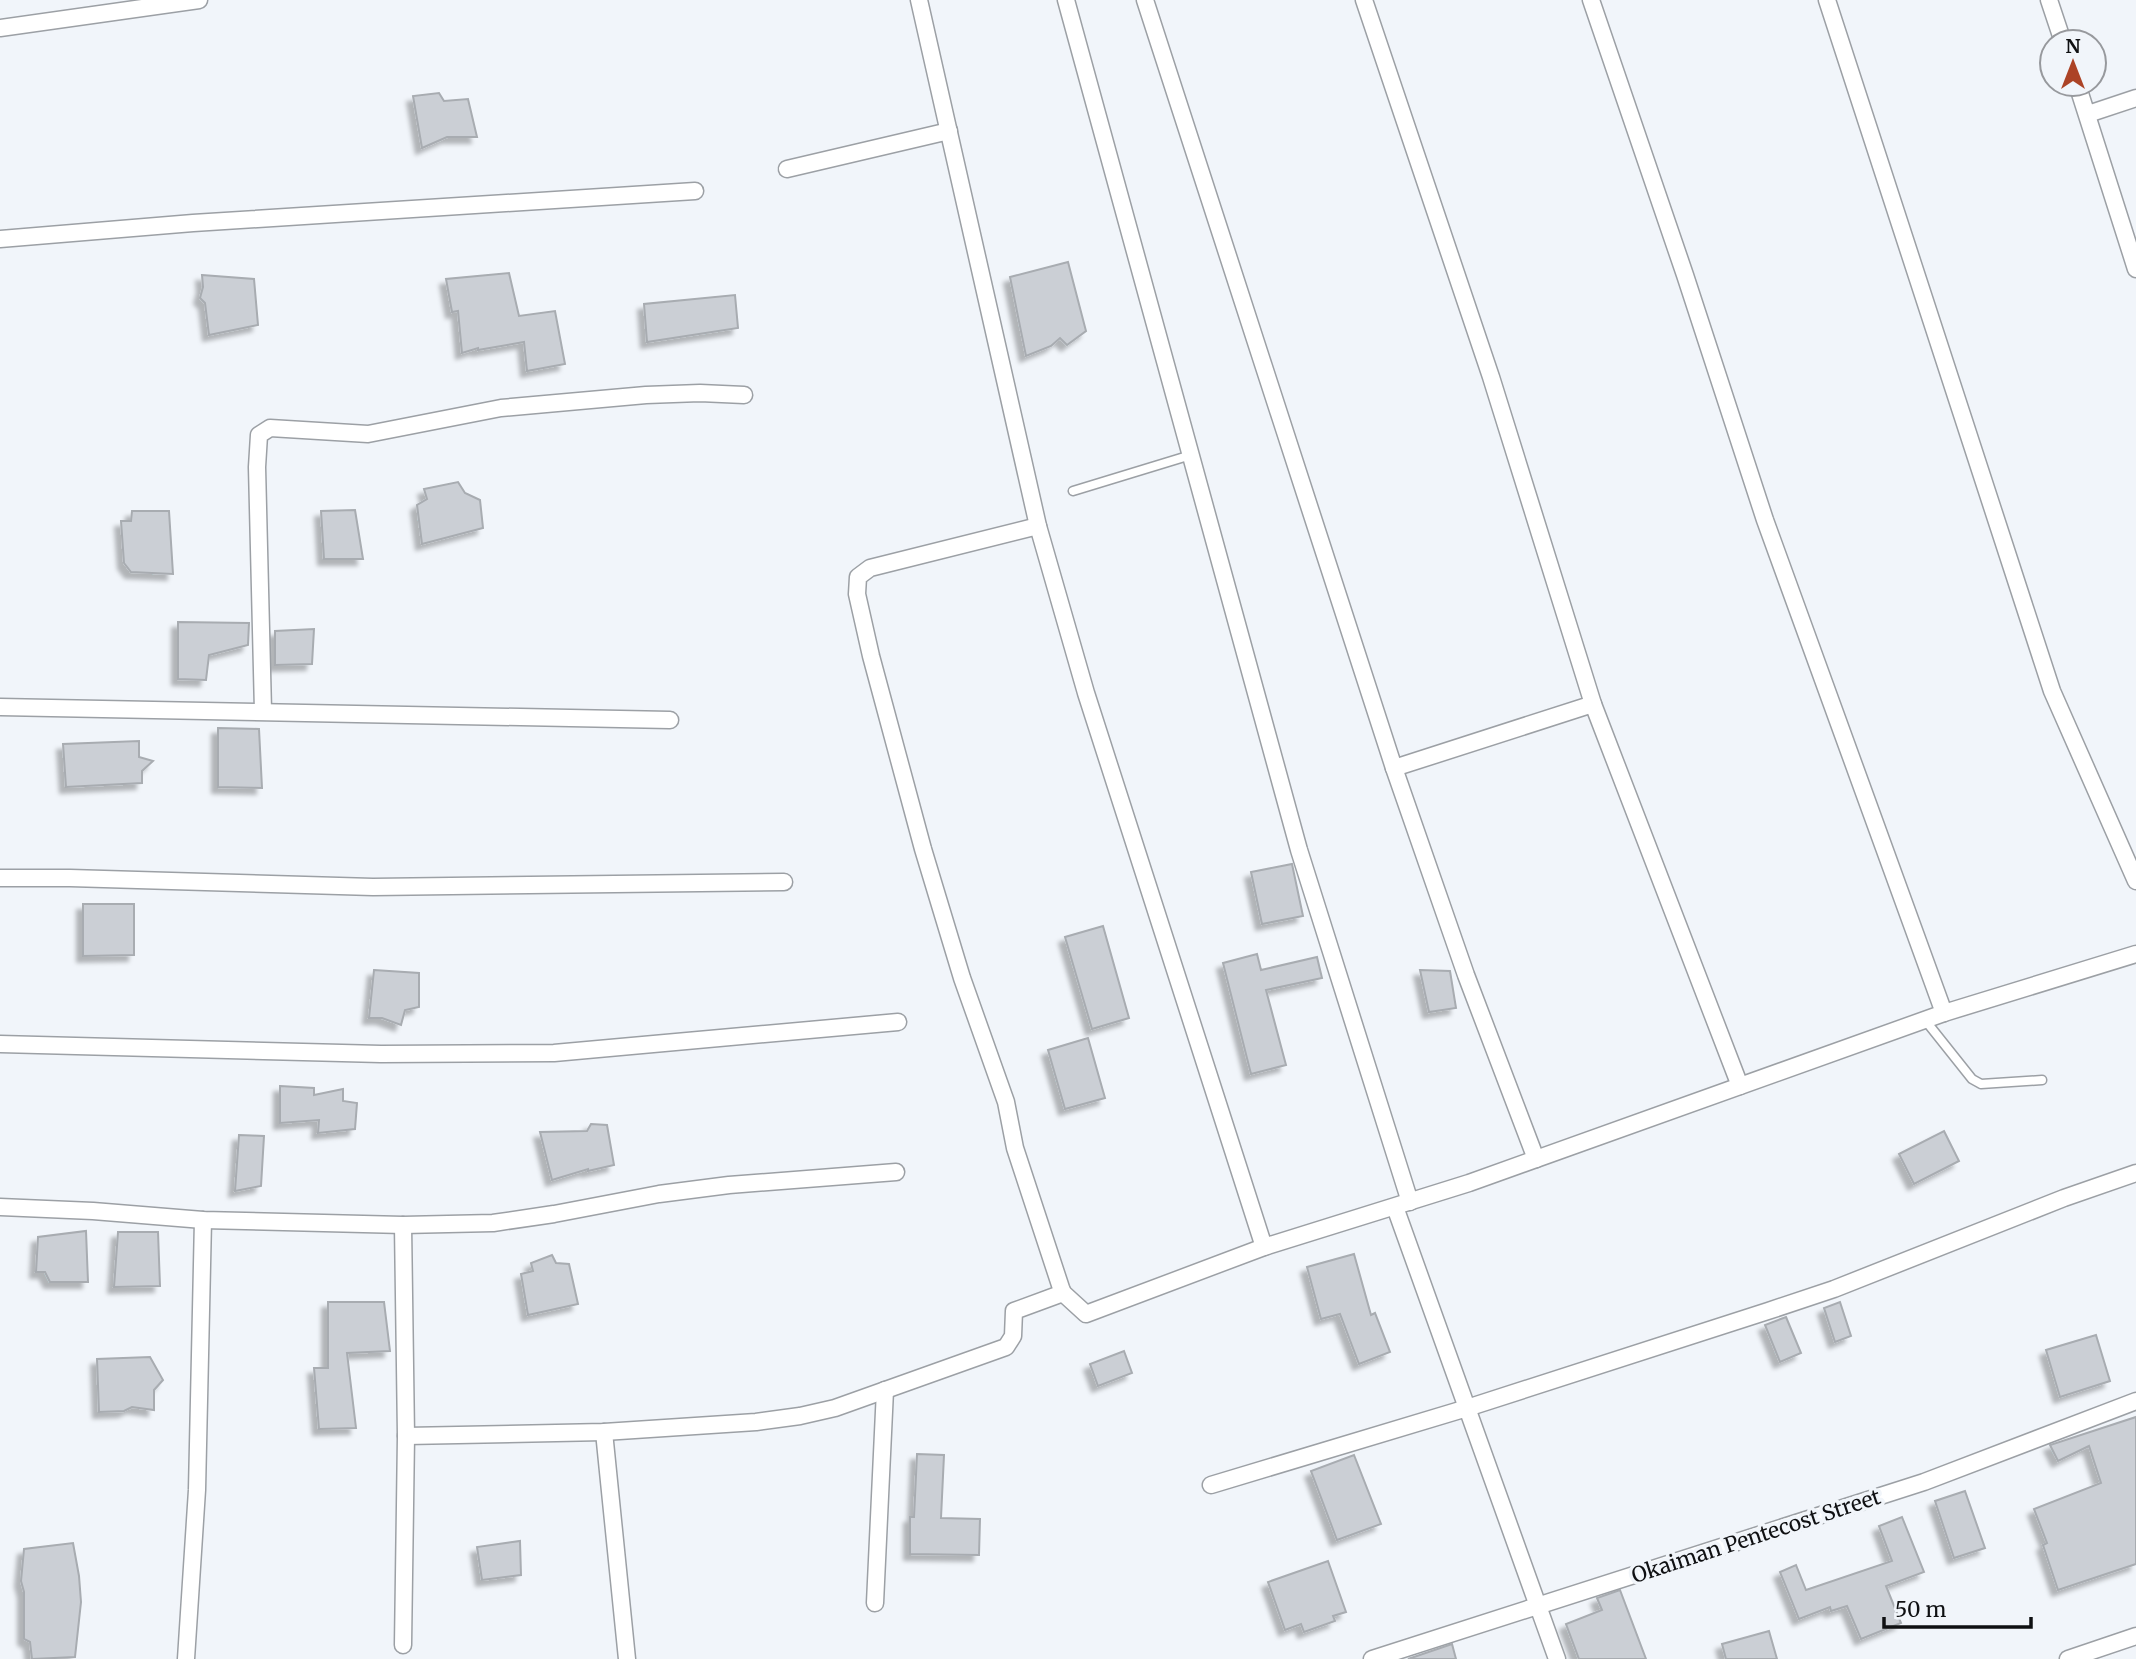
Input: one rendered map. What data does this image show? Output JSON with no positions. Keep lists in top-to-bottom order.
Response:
{
  "streets": {
    "street": ["Okaiman Pentecost Street"]
  },
  "scale_bar": "50 m",
  "north": "top"
}
